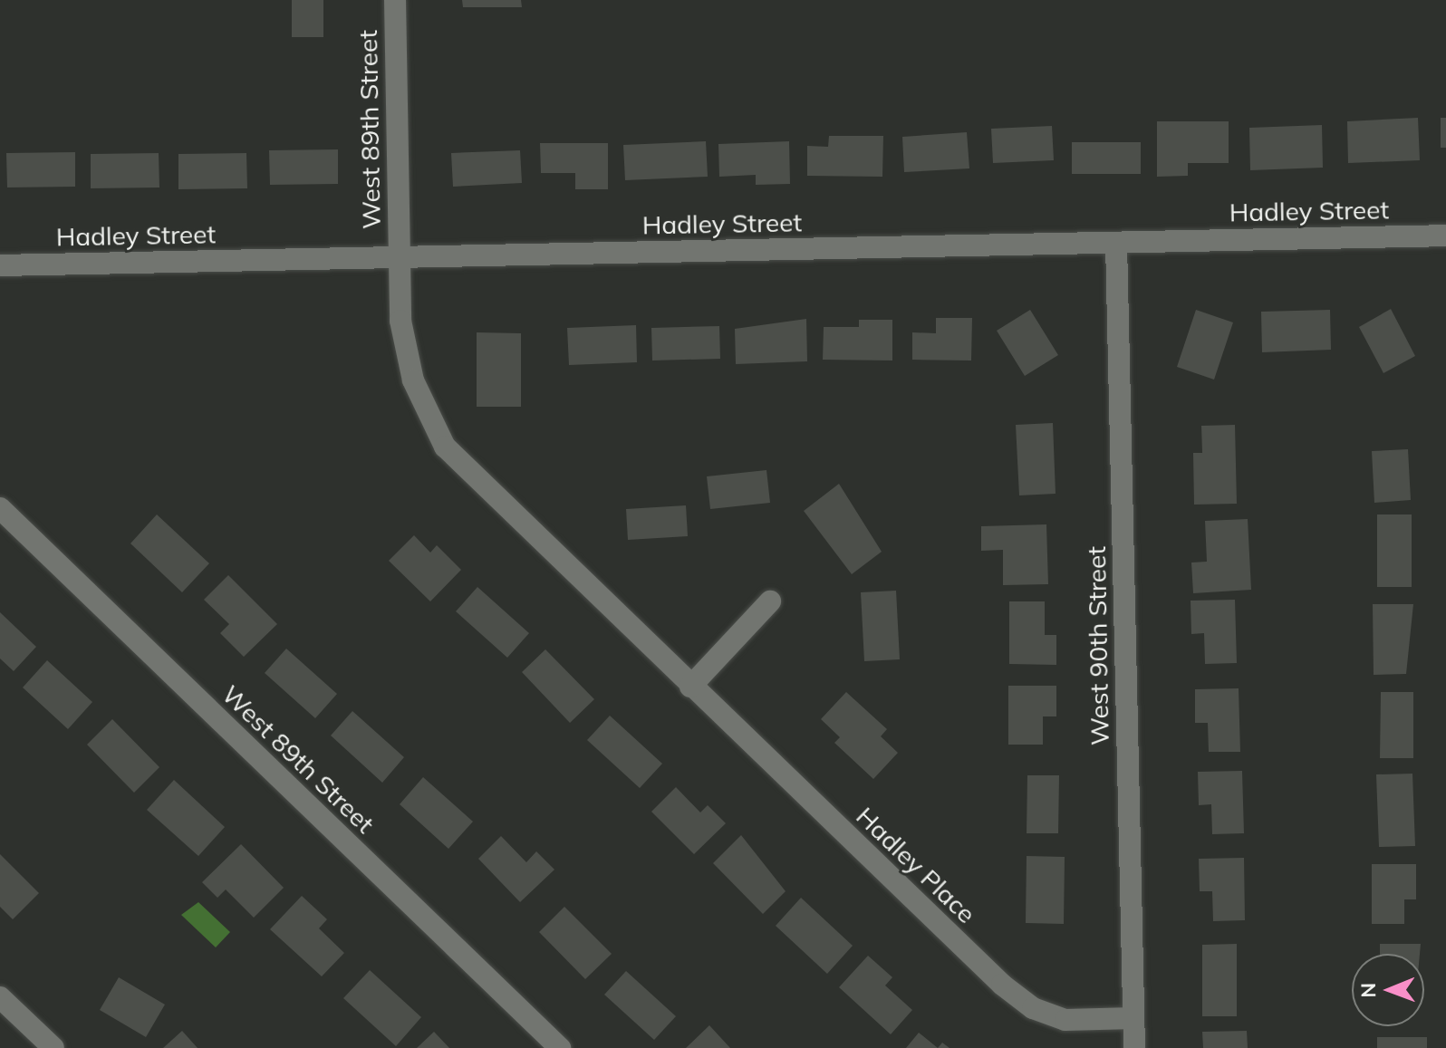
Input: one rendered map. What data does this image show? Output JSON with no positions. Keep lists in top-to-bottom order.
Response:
{
  "streets": {
    "street": [
      "West 89th Street",
      "Hadley Street",
      "West 90th Street",
      "Hadley Place"
    ]
  },
  "crossings": [
    ["West 89th Street", "Hadley Street"],
    ["West 89th Street", "Hadley Place"],
    ["Hadley Street", "West 90th Street"],
    ["Hadley Street", "Hadley Place"],
    ["West 90th Street", "Hadley Place"]
  ],
  "north": "left"
}
